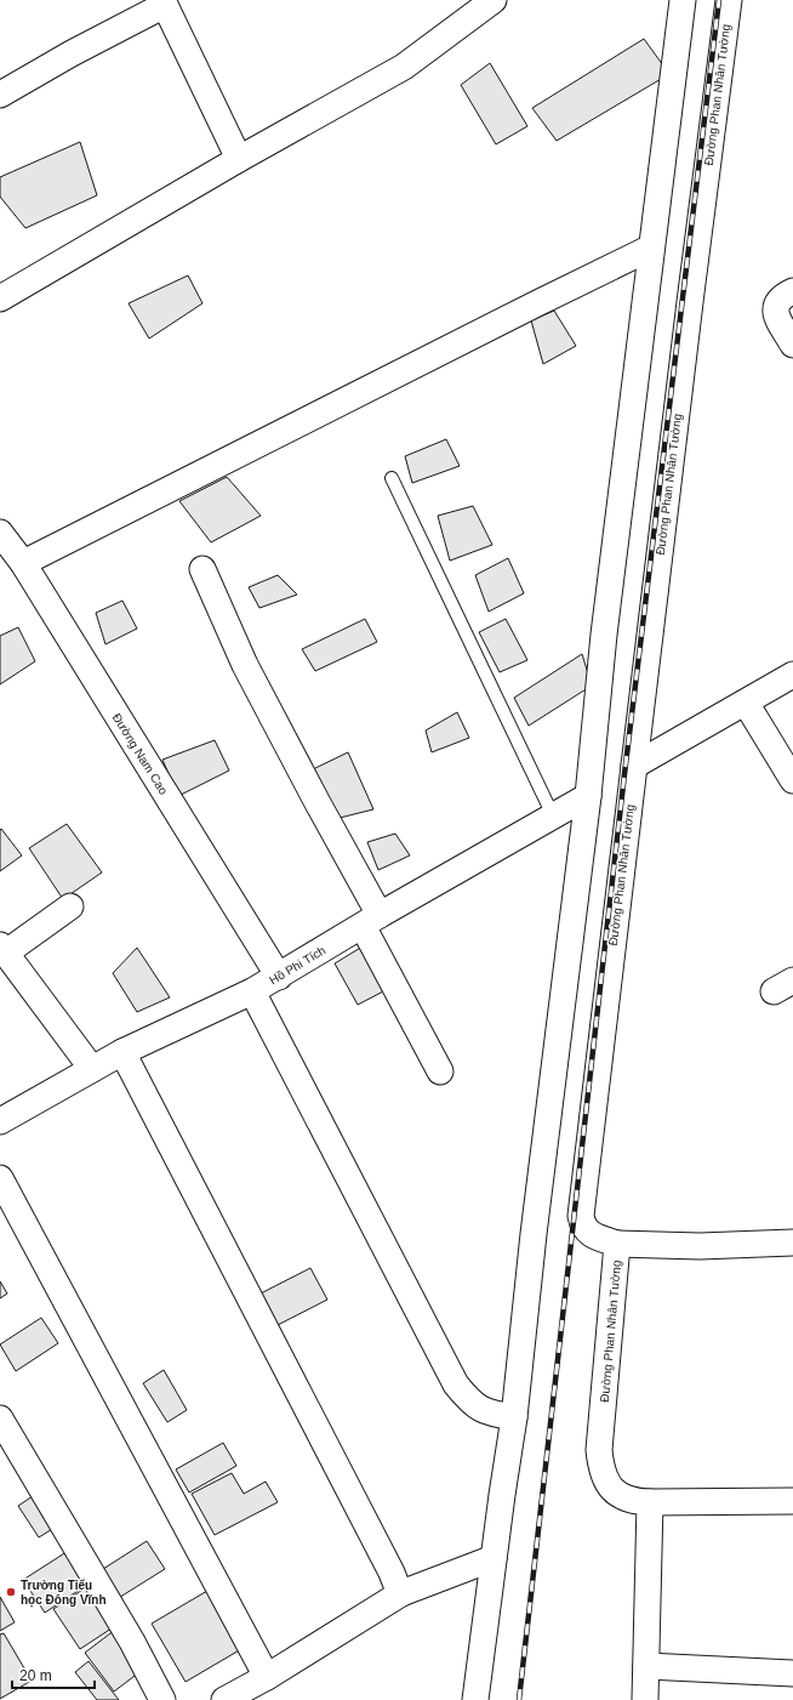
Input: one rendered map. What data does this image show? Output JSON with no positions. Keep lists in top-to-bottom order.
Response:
{
  "streets": {
    "street": ["Đường Phan Nhân Tường", "Đường Nam Cao", "Hồ Phi Tích"]
  },
  "crossings": [
    ["Đường Nam Cao", "Hồ Phi Tích"]
  ],
  "places": ["Trường Tiểu học Đông Vĩnh"],
  "scale_bar": "20 m"
}
